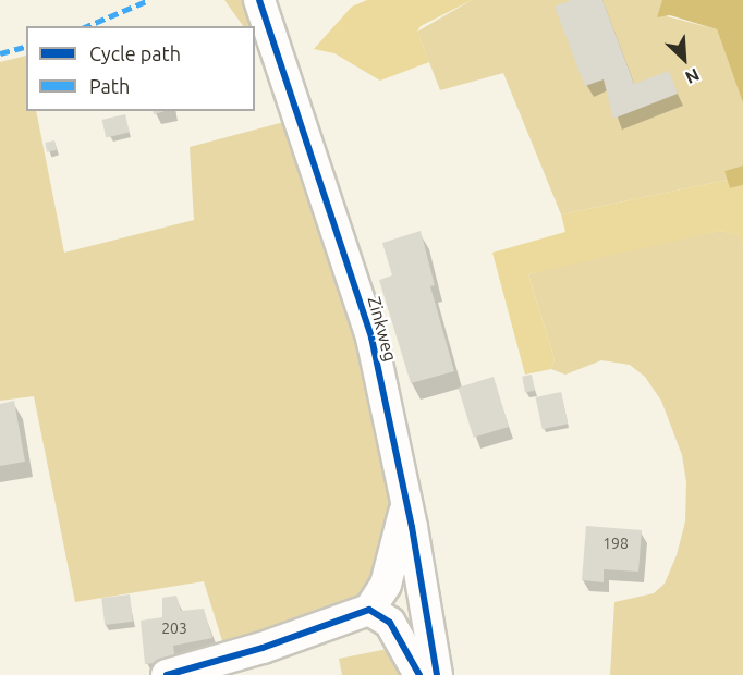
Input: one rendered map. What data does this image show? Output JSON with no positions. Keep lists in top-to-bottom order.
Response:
{
  "streets": {
    "street": ["Zinkweg"]
  },
  "house_numbers": ["198", "203"],
  "legend": ["Cycle path", "Path"],
  "north": "bottom right"
}
